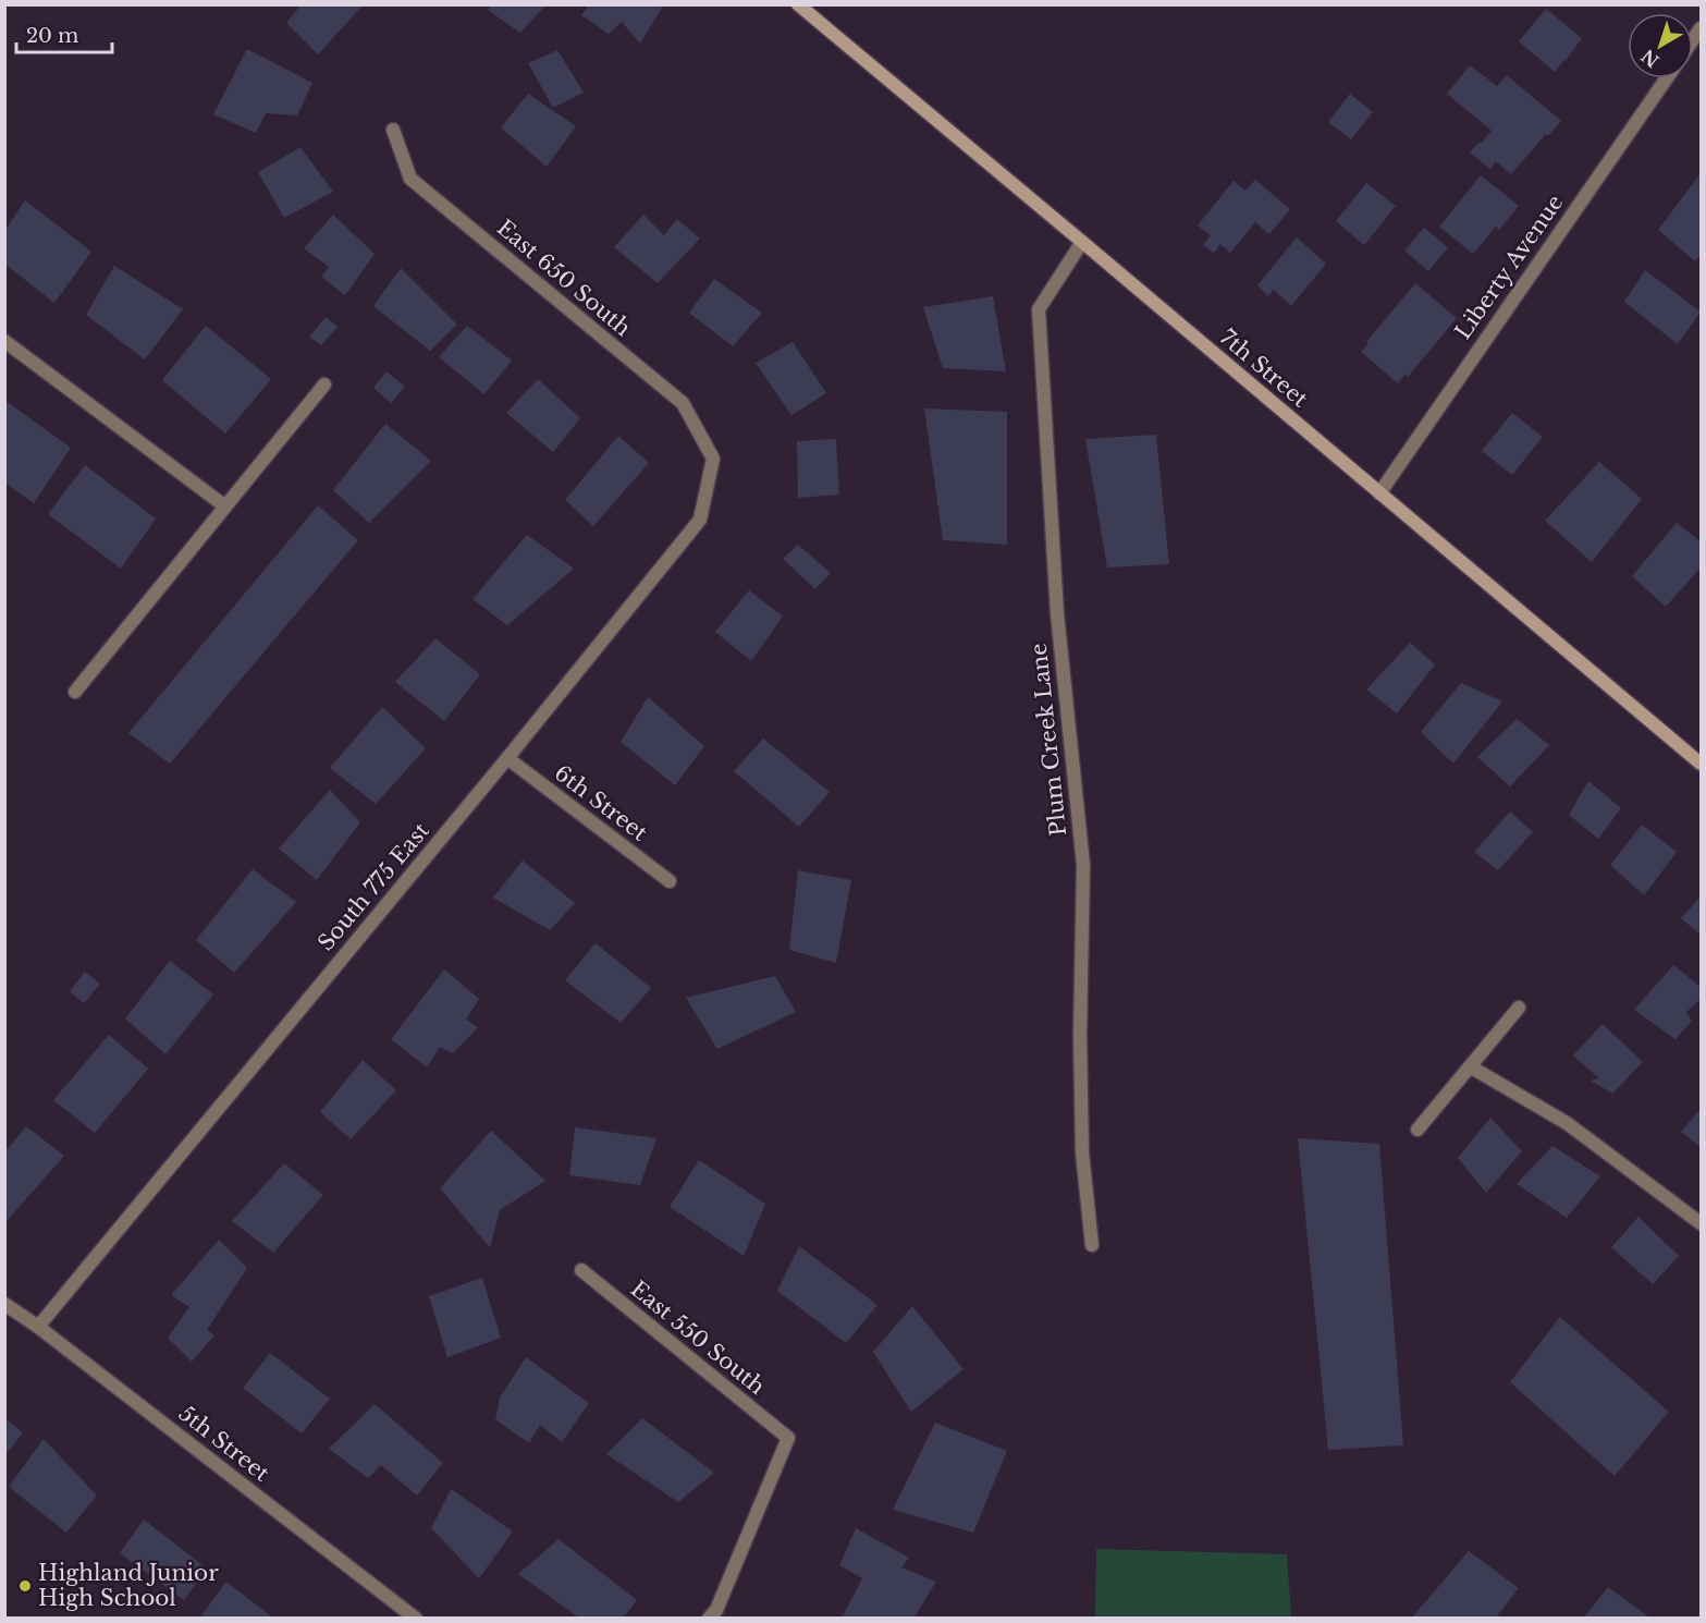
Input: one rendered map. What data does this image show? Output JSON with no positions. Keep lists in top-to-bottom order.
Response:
{
  "streets": {
    "street": [
      "Liberty Avenue",
      "East 650 South",
      "7th Street",
      "Plum Creek Lane",
      "6th Street",
      "South 775 East",
      "East 550 South",
      "5th Street"
    ]
  },
  "crossings": [
    ["Liberty Avenue", "7th Street"],
    ["East 650 South", "South 775 East"],
    ["7th Street", "Plum Creek Lane"],
    ["6th Street", "South 775 East"],
    ["South 775 East", "5th Street"]
  ],
  "places": ["Highland Junior High School"],
  "scale_bar": "20 m",
  "north": "bottom left"
}
